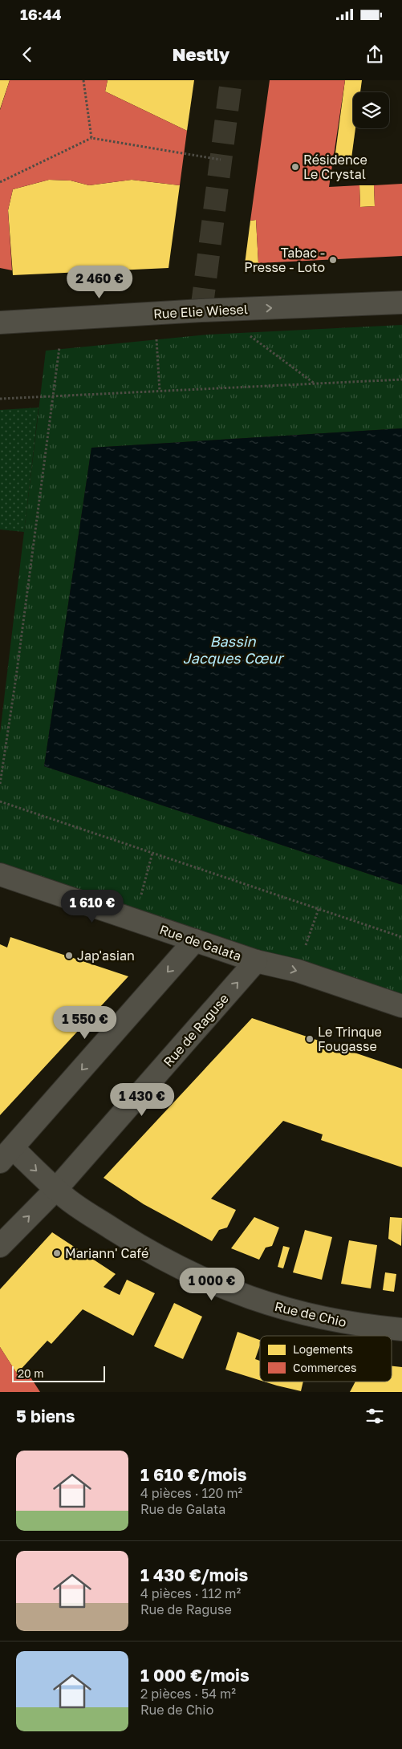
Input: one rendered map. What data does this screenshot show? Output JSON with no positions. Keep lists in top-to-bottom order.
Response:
{
  "streets": {
    "street": [
      "Rue Elie Wiesel",
      "Rue de Galata",
      "Rue de Raguse",
      "Rue de Chio"
    ]
  },
  "crossings": [
    ["Rue de Galata", "Rue de Raguse"],
    ["Rue de Raguse", "Rue de Chio"]
  ],
  "one_way": ["Rue Elie Wiesel"],
  "water": ["Bassin Jacques Cœur"],
  "places": [
    "Résidence Le Crystal",
    "Tabac - Presse - Loto",
    "Jap'asian",
    "Le Trinque Fougasse",
    "Mariann' Café"
  ],
  "legend": ["Logements", "Commerces"],
  "scale_bar": "20 m",
  "page": {
    "status": "16:44",
    "header": "Nestly",
    "price": [
      "2 460 €",
      "1 610 €",
      "1 550 €",
      "1 430 €",
      "1 000 €"
    ],
    "scale": "20 m",
    "heading": "5 biens",
    "list": [
      {
        "name": "1 610 €/mois",
        "note": "4 pièces · 120 m² · Rue de Galata"
      },
      {
        "name": "1 430 €/mois",
        "note": "4 pièces · 112 m² · Rue de Raguse"
      },
      {
        "name": "1 000 €/mois",
        "note": "2 pièces · 54 m² · Rue de Chio"
      }
    ]
  }
}
